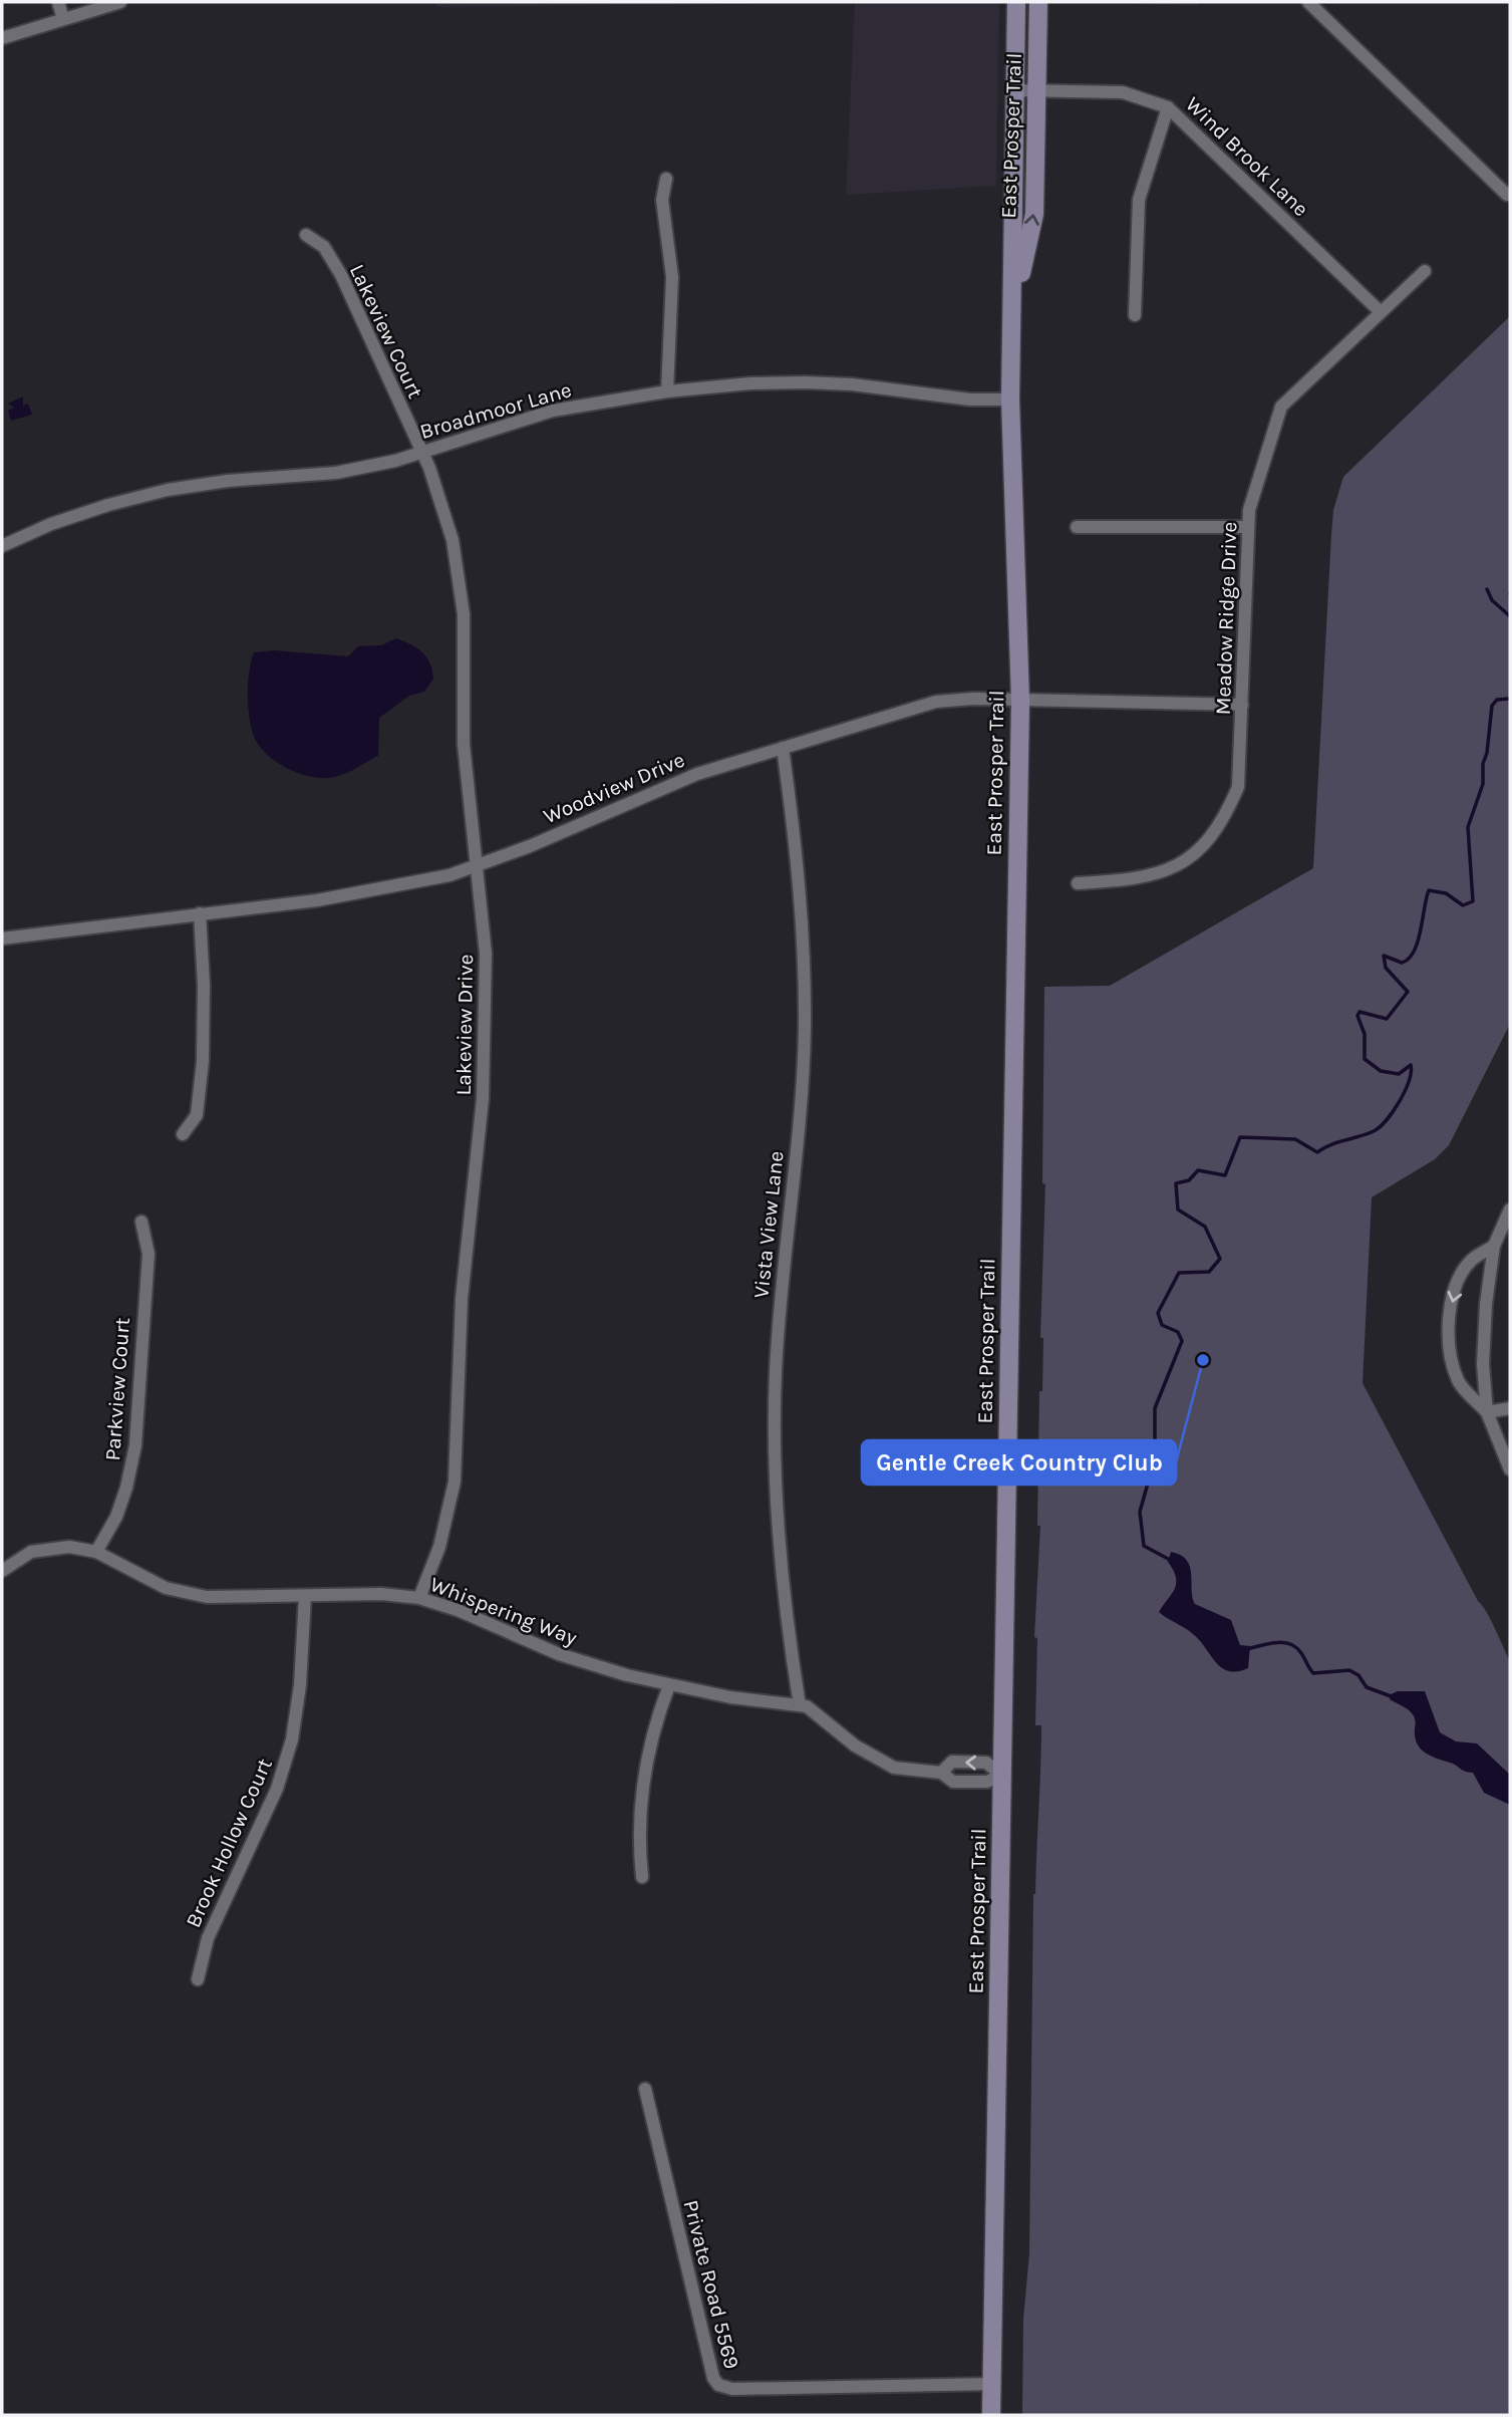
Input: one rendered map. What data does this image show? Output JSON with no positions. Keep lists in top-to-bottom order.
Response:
{
  "streets": {
    "main road": ["East Prosper Trail"],
    "street": [
      "Wind Brook Lane",
      "Lakeview Court",
      "Broadmoor Lane",
      "Meadow Ridge Drive",
      "Woodview Drive",
      "Lakeview Drive",
      "Vista View Lane",
      "Parkview Court",
      "Whispering Way",
      "Brook Hollow Court",
      "Private Road 5569"
    ]
  },
  "crossings": [
    ["East Prosper Trail", "Wind Brook Lane"],
    ["East Prosper Trail", "Broadmoor Lane"],
    ["East Prosper Trail", "Woodview Drive"],
    ["East Prosper Trail", "Whispering Way"],
    ["East Prosper Trail", "Private Road 5569"],
    ["Wind Brook Lane", "Meadow Ridge Drive"],
    ["Lakeview Court", "Broadmoor Lane"],
    ["Lakeview Court", "Lakeview Drive"],
    ["Broadmoor Lane", "Lakeview Drive"],
    ["Meadow Ridge Drive", "Woodview Drive"],
    ["Woodview Drive", "Lakeview Drive"],
    ["Woodview Drive", "Vista View Lane"],
    ["Lakeview Drive", "Whispering Way"],
    ["Vista View Lane", "Whispering Way"],
    ["Parkview Court", "Whispering Way"],
    ["Whispering Way", "Brook Hollow Court"]
  ],
  "places": ["Gentle Creek Country Club"]
}
